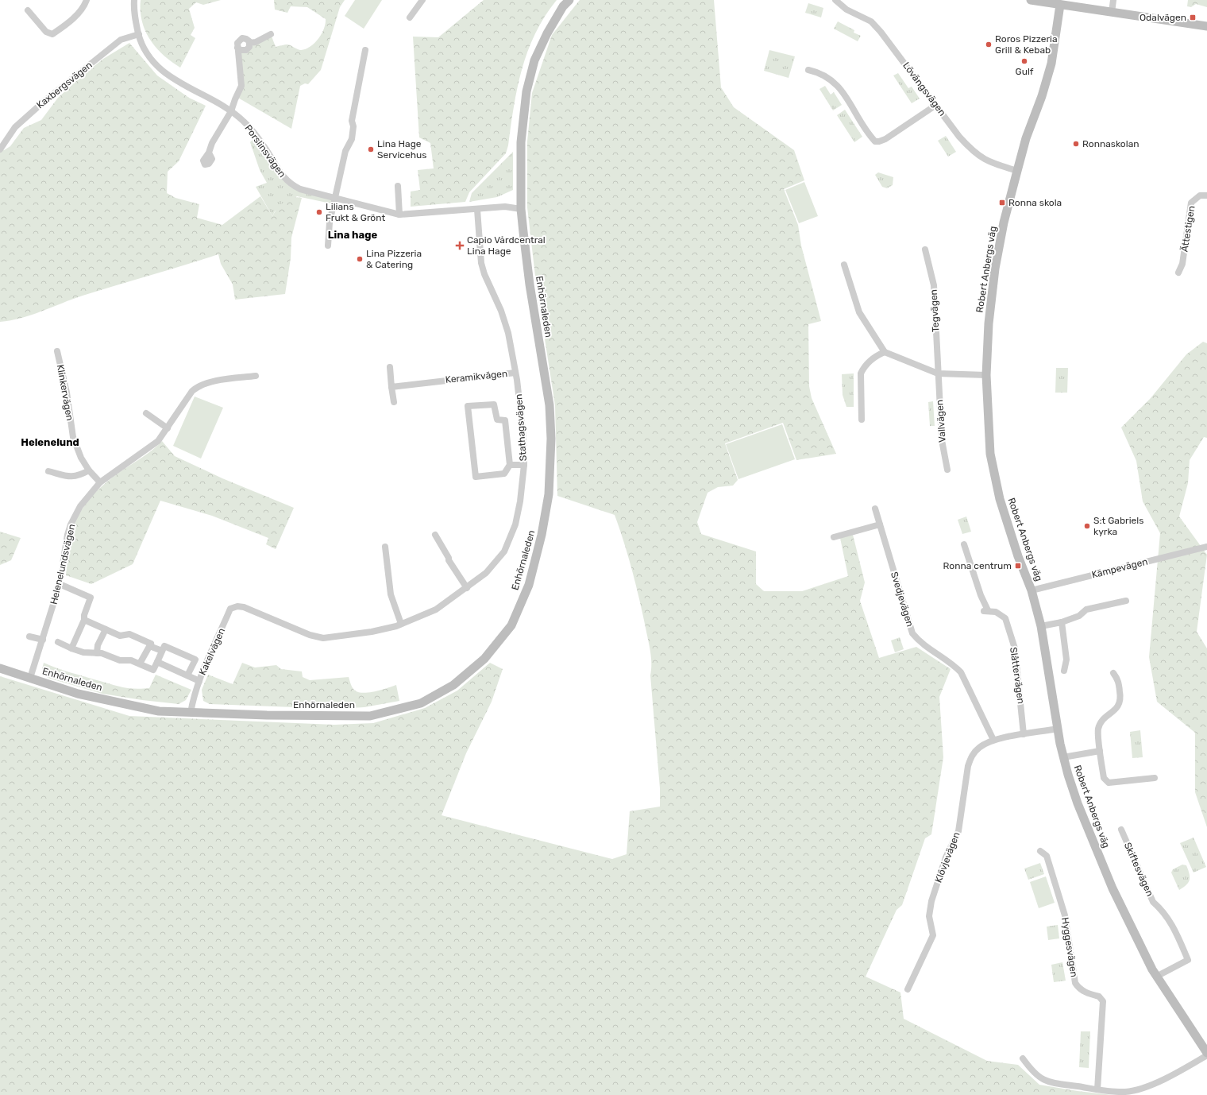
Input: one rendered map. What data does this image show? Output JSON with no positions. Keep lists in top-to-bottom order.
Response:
{
  "streets": {
    "street": [
      "Kaxbergsvägen",
      "Lövängsvägen",
      "Porslinsvägen",
      "Ättestigen",
      "Robert Anbergs väg",
      "Enhörnaleden",
      "Tegvägen",
      "Keramikvägen",
      "Klinkervägen",
      "Vallvägen",
      "Stathagsvägen",
      "Helenelundsvägen",
      "Kämpevägen",
      "Svedjevägen",
      "Kakelvägen",
      "Slåttervägen",
      "Klövjevägen",
      "Skiftesvägen",
      "Hyggesvägen"
    ]
  },
  "crossings": [
    ["Kaxbergsvägen", "Porslinsvägen"],
    ["Lövängsvägen", "Robert Anbergs väg"],
    ["Porslinsvägen", "Enhörnaleden"],
    ["Porslinsvägen", "Stathagsvägen"],
    ["Robert Anbergs väg", "Kämpevägen"],
    ["Robert Anbergs väg", "Klövjevägen"],
    ["Robert Anbergs väg", "Skiftesvägen"],
    ["Enhörnaleden", "Helenelundsvägen"],
    ["Enhörnaleden", "Kakelvägen"],
    ["Tegvägen", "Vallvägen"],
    ["Keramikvägen", "Stathagsvägen"],
    ["Klinkervägen", "Helenelundsvägen"],
    ["Stathagsvägen", "Kakelvägen"],
    ["Svedjevägen", "Klövjevägen"],
    ["Slåttervägen", "Klövjevägen"]
  ],
  "districts": ["Lina hage", "Helenelund"],
  "places": {
    "transit": ["Odalvägen", "Ronna skola", "Ronna centrum"],
    "other": [
      "Roros Pizzeria Grill & Kebab",
      "Gulf",
      "Ronnaskolan",
      "Lina Hage Servicehus",
      "Lilians Frukt & Grönt",
      "Lina Pizzeria & Catering",
      "S:t Gabriels kyrka"
    ],
    "health": ["Capio Vårdcentral Lina Hage"]
  }
}
